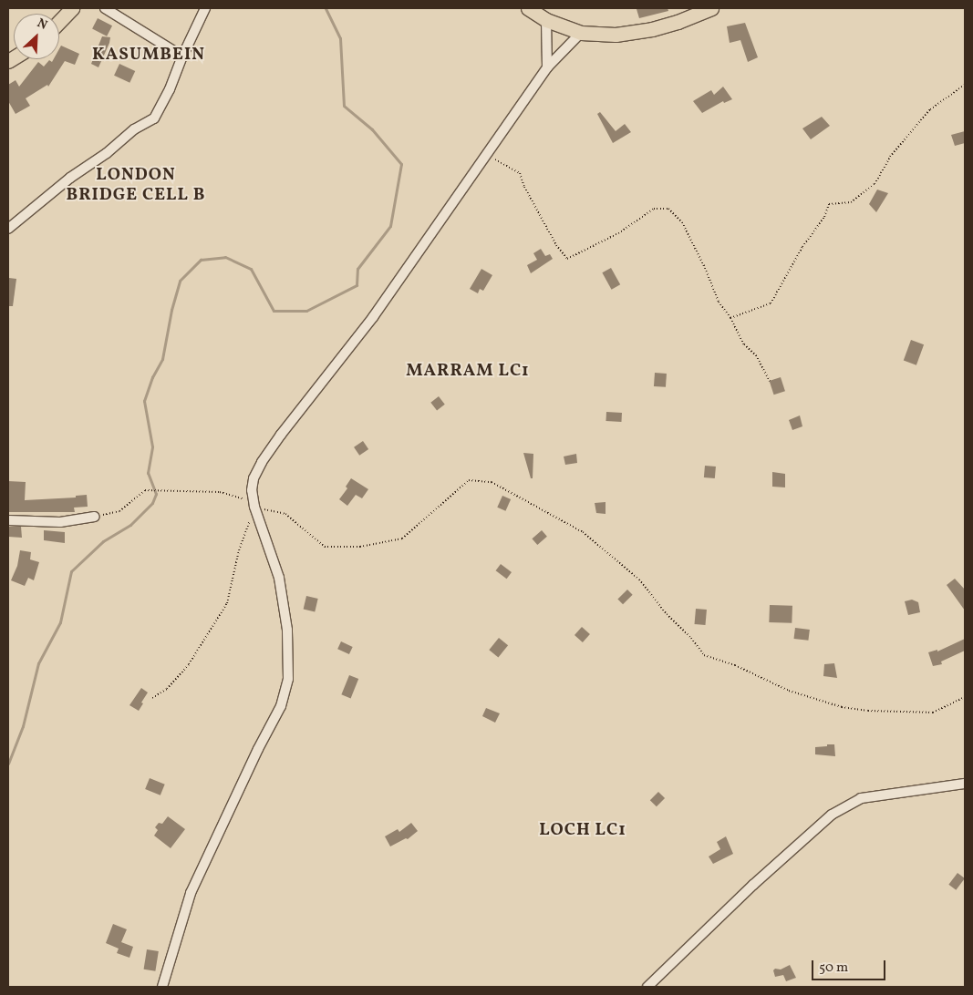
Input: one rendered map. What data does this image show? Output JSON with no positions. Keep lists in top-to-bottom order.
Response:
{
  "districts": [
    "KASUMBEIN",
    "LONDON BRIDGE CELL B",
    "MARRAM LC1",
    "LOCH LC1"
  ],
  "scale_bar": "50 m",
  "north": "top right"
}
